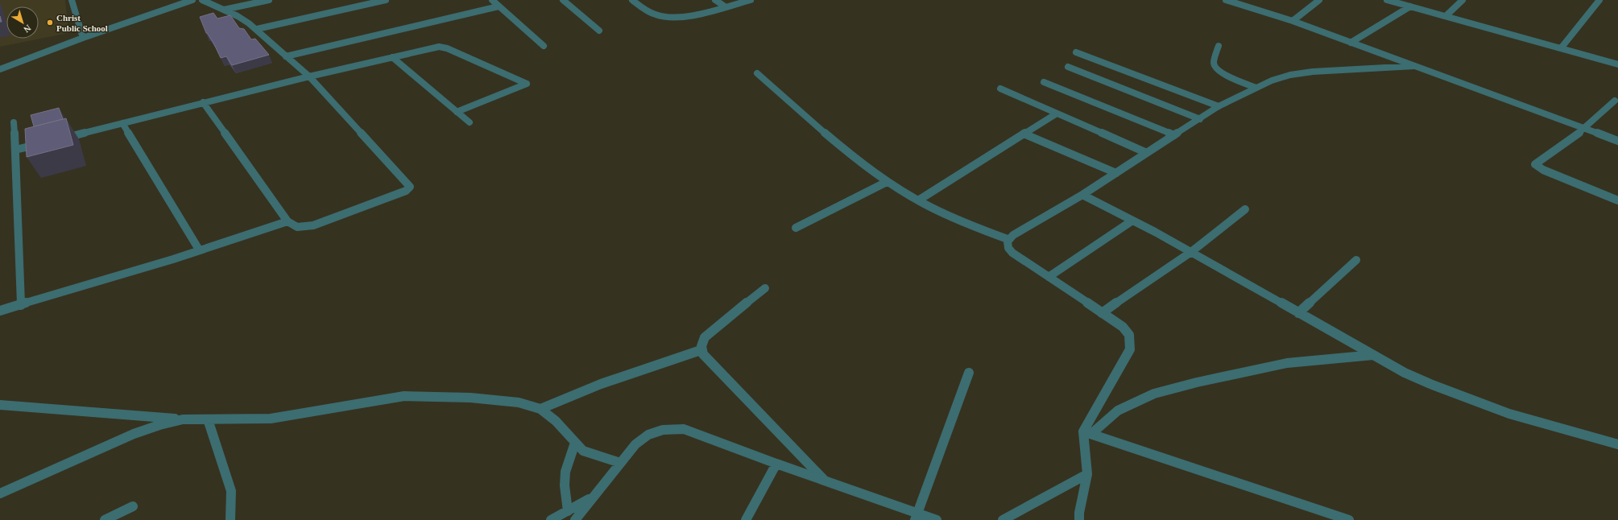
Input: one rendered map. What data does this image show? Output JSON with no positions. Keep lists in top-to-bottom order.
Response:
{
  "places": ["Christ Public School"],
  "north": "bottom right"
}
